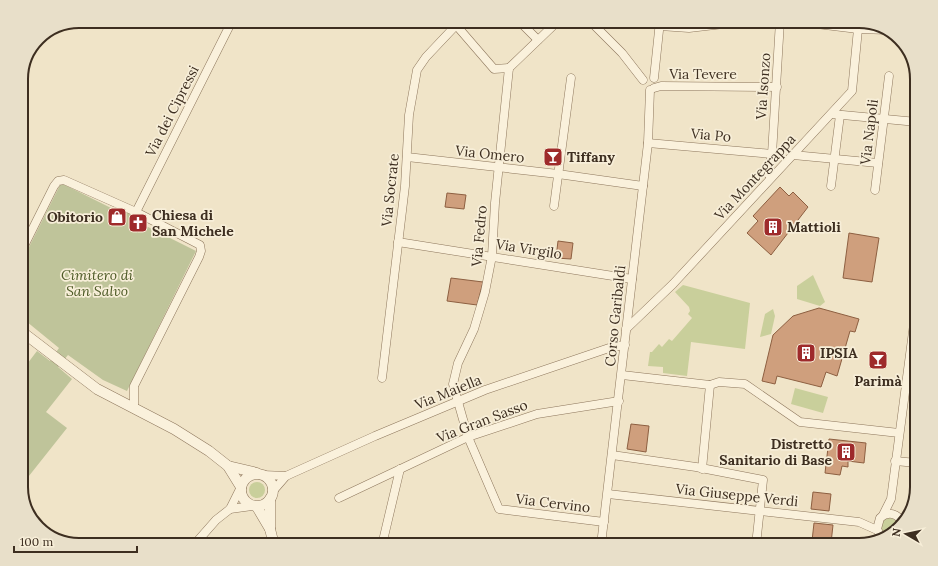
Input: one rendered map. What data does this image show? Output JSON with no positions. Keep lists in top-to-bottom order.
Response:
{
  "streets": {
    "street": [
      "Via Tevere",
      "Via Isonzo",
      "Via dei Cipressi",
      "Via Napoli",
      "Via Po",
      "Via Omero",
      "Via Montegrappa",
      "Via Socrate",
      "Via Fedro",
      "Via Virgilo",
      "Corso Garibaldi",
      "Via Maiella",
      "Via Gran Sasso",
      "Via Giuseppe Verdi",
      "Via Cervino"
    ]
  },
  "crossings": [
    ["Via Tevere", "Via Isonzo"],
    ["Via Tevere", "Corso Garibaldi"],
    ["Via Isonzo", "Via Po"],
    ["Via Isonzo", "Via Montegrappa"],
    ["Via Po", "Corso Garibaldi"],
    ["Via Omero", "Via Socrate"],
    ["Via Omero", "Via Fedro"],
    ["Via Omero", "Corso Garibaldi"],
    ["Via Montegrappa", "Corso Garibaldi"],
    ["Via Socrate", "Via Virgilo"],
    ["Via Fedro", "Via Virgilo"],
    ["Via Fedro", "Via Maiella"],
    ["Via Fedro", "Via Gran Sasso"],
    ["Via Fedro", "Via Cervino"],
    ["Via Virgilo", "Corso Garibaldi"],
    ["Corso Garibaldi", "Via Maiella"],
    ["Corso Garibaldi", "Via Gran Sasso"],
    ["Corso Garibaldi", "Via Giuseppe Verdi"],
    ["Corso Garibaldi", "Via Cervino"]
  ],
  "parks": ["Cimitero di San Salvo"],
  "places": {
    "bar": ["Tiffany", "Parimà"],
    "shop": ["Obitorio"],
    "church": ["Chiesa di San Michele"],
    "building": ["Mattioli", "IPSIA", "Distretto Sanitario di Base"]
  },
  "scale_bar": "100 m",
  "north": "left"
}
